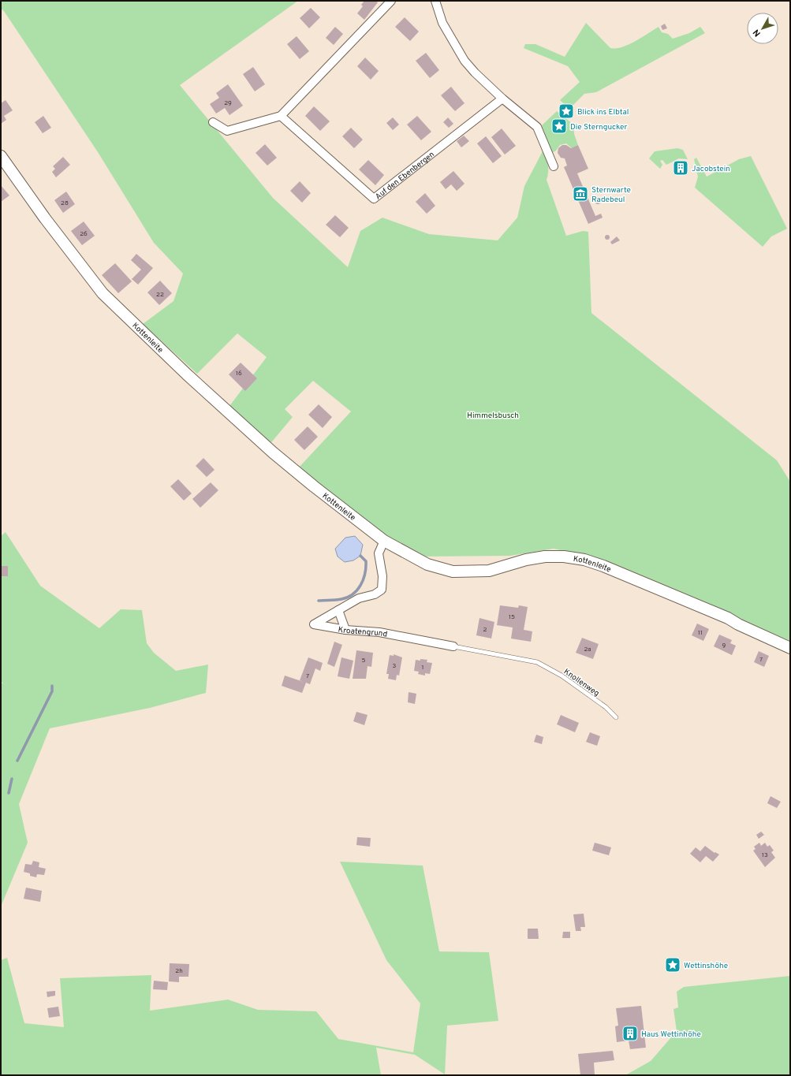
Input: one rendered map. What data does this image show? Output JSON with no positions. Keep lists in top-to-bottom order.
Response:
{
  "streets": {
    "street": ["Auf den Ebenbergen", "Kottenleite", "Kroatengrund"],
    "lane": ["Knollenweg"]
  },
  "crossings": [
    ["Kottenleite", "Kroatengrund"],
    ["Kroatengrund", "Knollenweg"]
  ],
  "parks": ["Himmelsbusch"],
  "places": {
    "place": ["Blick ins Elbtal", "Die Sterngucker", "Wettinshöhe"],
    "building": ["Jacobstein", "Haus Wettinhöhe"],
    "museum": ["Sternwarte Radebeul"]
  },
  "house_numbers": [
    "29",
    "28",
    "26",
    "22",
    "16",
    "15",
    "2",
    "11",
    "9",
    "2a",
    "7",
    "5",
    "3",
    "1",
    "7",
    "13",
    "2h"
  ],
  "north": "bottom left"
}
